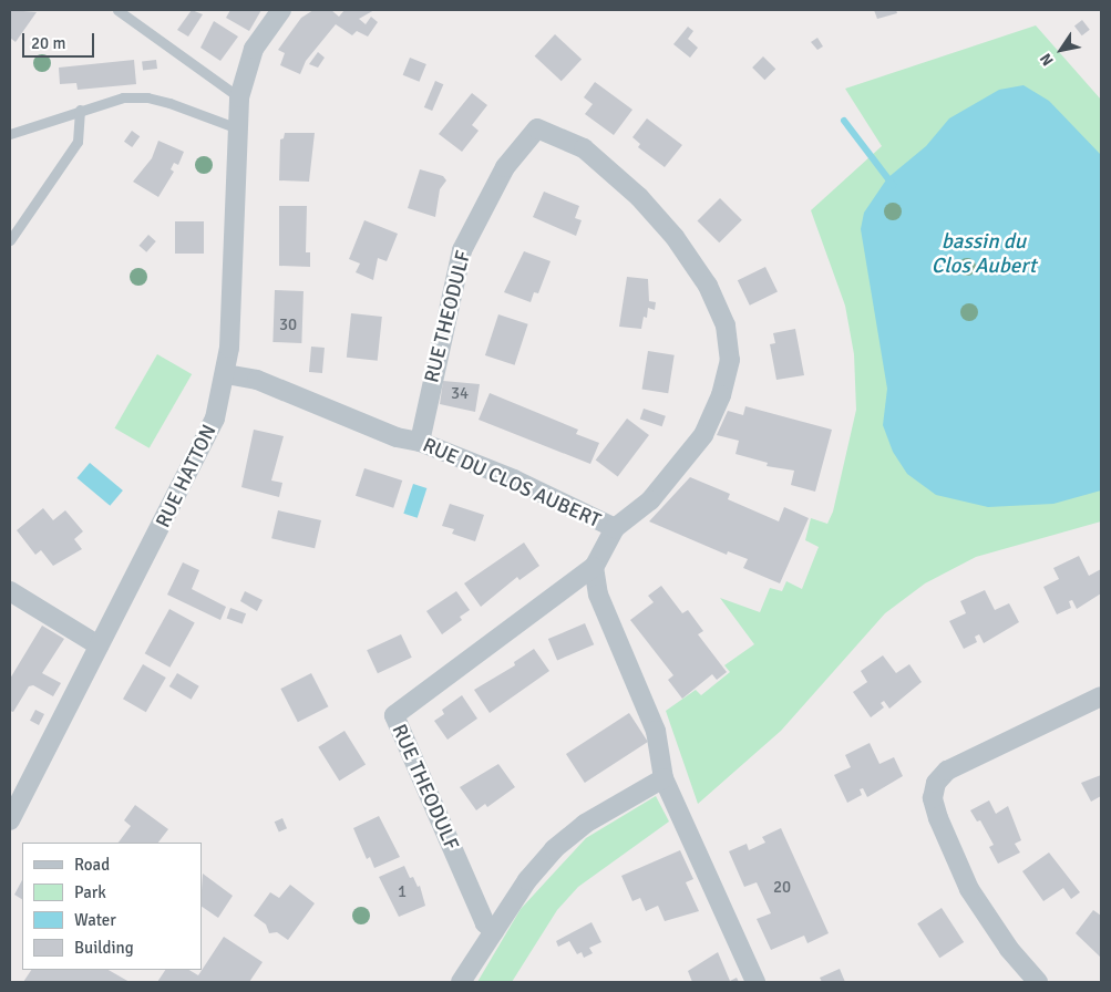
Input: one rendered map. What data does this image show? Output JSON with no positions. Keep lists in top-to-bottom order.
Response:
{
  "streets": {
    "street": ["RUE THEODULF", "RUE HATTON", "RUE DU CLOS AUBERT"]
  },
  "crossings": [
    ["RUE THEODULF", "RUE DU CLOS AUBERT"],
    ["RUE HATTON", "RUE DU CLOS AUBERT"]
  ],
  "water": ["bassin du Clos Aubert"],
  "house_numbers": [
    "30",
    "34",
    "20",
    "1"
  ],
  "legend": [
    "Road",
    "Park",
    "Water",
    "Building"
  ],
  "scale_bar": "20 m",
  "north": "bottom left"
}
